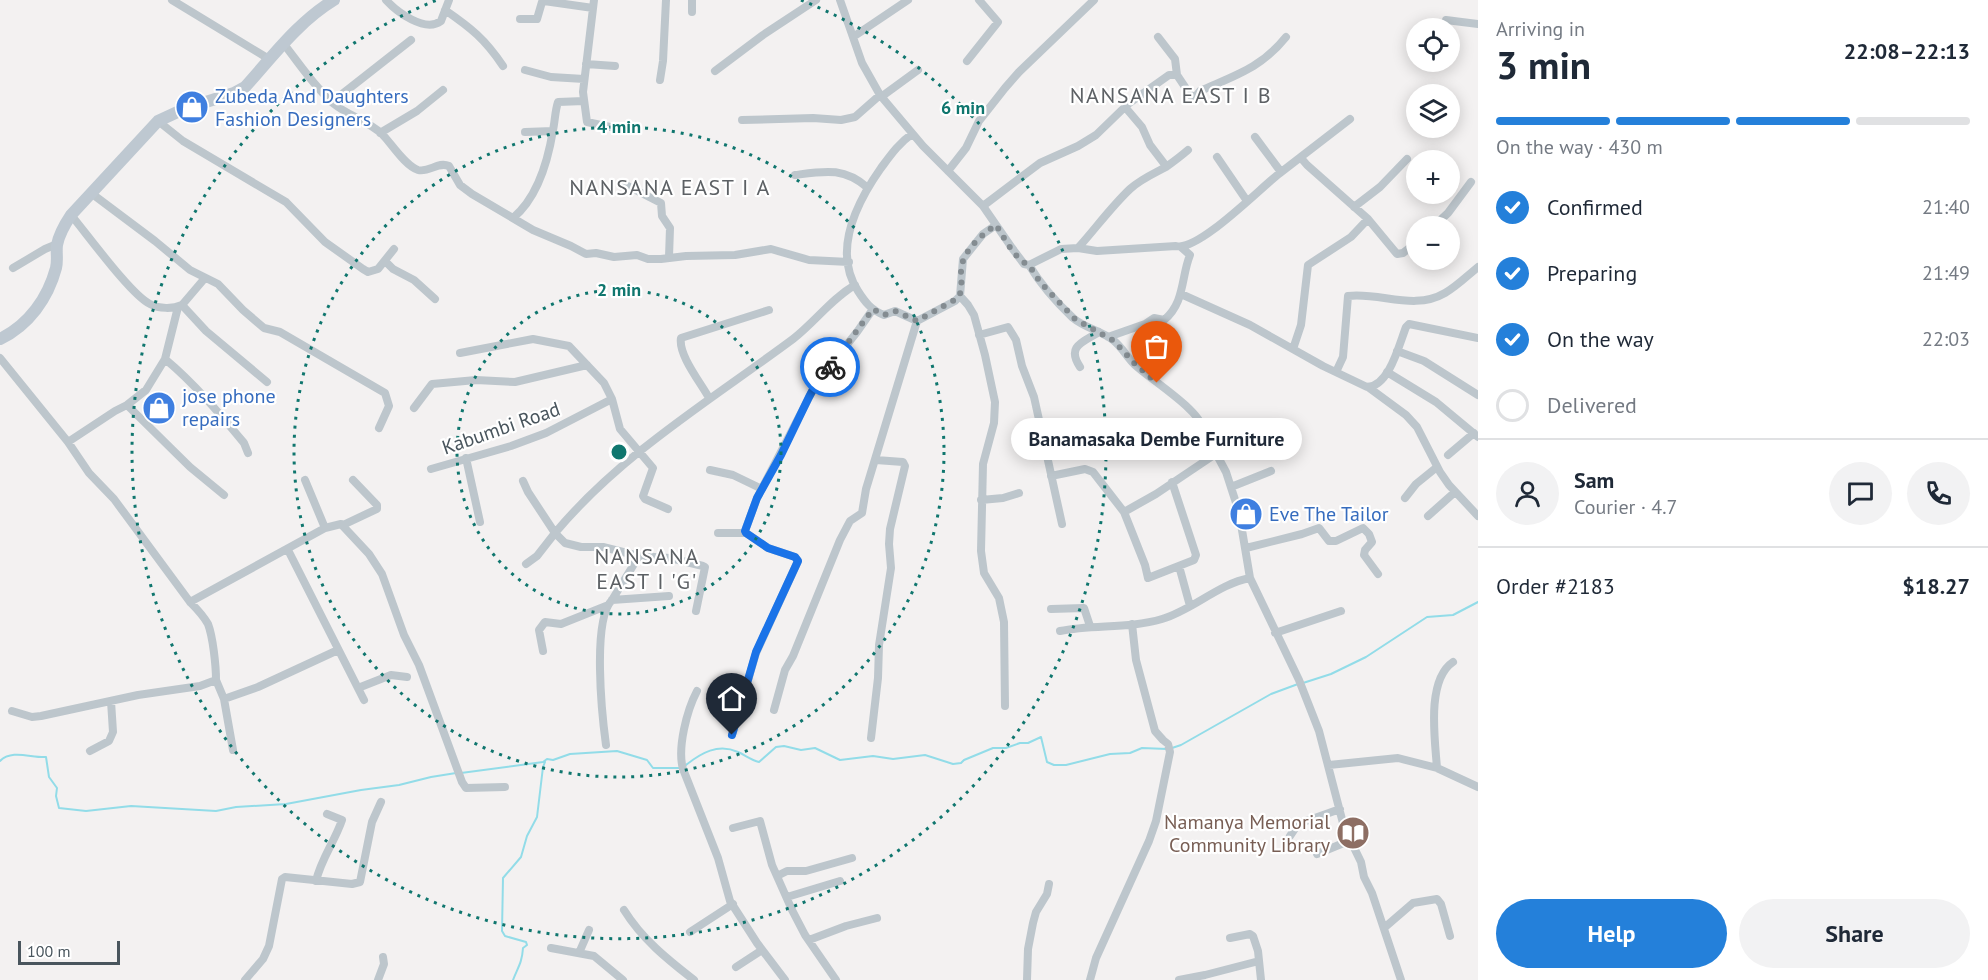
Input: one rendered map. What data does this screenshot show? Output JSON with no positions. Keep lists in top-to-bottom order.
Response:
{
  "streets": {
    "street": ["Kabumbi Road"]
  },
  "districts": ["NANSANA EAST I B", "NANSANA EAST I A", "NANSANA EAST I 'G'"],
  "places": {
    "shop": ["Zubeda And Daughters Fashion Designers", "jose phone repairs", "Eve The Tailor"],
    "other": ["Banamasaka Dembe Furniture"],
    "library": ["Namanya Memorial Community Library"]
  },
  "scale_bar": "100 m",
  "page": {
    "heading": ["3 min", "Arriving in", "22:08–22:13"],
    "panel": [
      "Sam",
      "Courier · 4.7",
      "Order #2183",
      "$18.27"
    ],
    "map_buttons": ["+", "−"],
    "bar": "On the way · 430 m",
    "list": [
      ["Confirmed", "21:40"],
      ["Preparing", "21:49"],
      ["On the way", "22:03"],
      "Delivered"
    ],
    "bubble": "Banamasaka Dembe Furniture",
    "buttons": ["Help", "Share"],
    "scale": "100 m"
  },
  "rings": ["6 min", "4 min", "2 min"]
}
